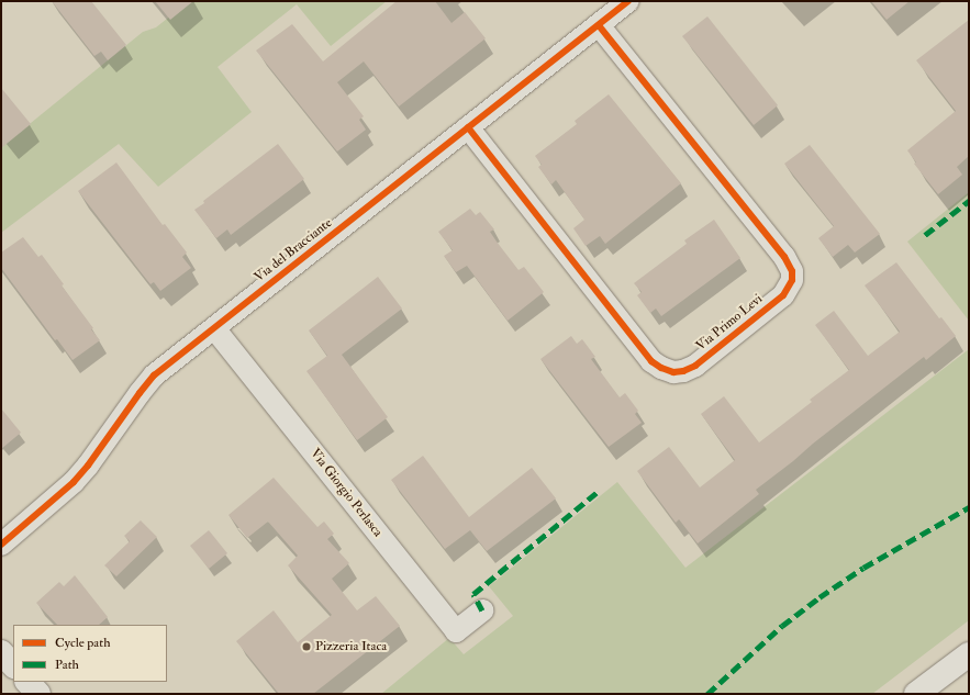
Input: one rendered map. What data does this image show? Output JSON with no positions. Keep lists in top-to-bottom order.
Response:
{
  "streets": {
    "street": ["Via del Bracciante", "Via Primo Levi", "Via Giorgio Perlasca"]
  },
  "crossings": [
    ["Via del Bracciante", "Via Primo Levi"],
    ["Via del Bracciante", "Via Giorgio Perlasca"]
  ],
  "places": ["Pizzeria Itaca"],
  "legend": ["Cycle path", "Path"]
}
